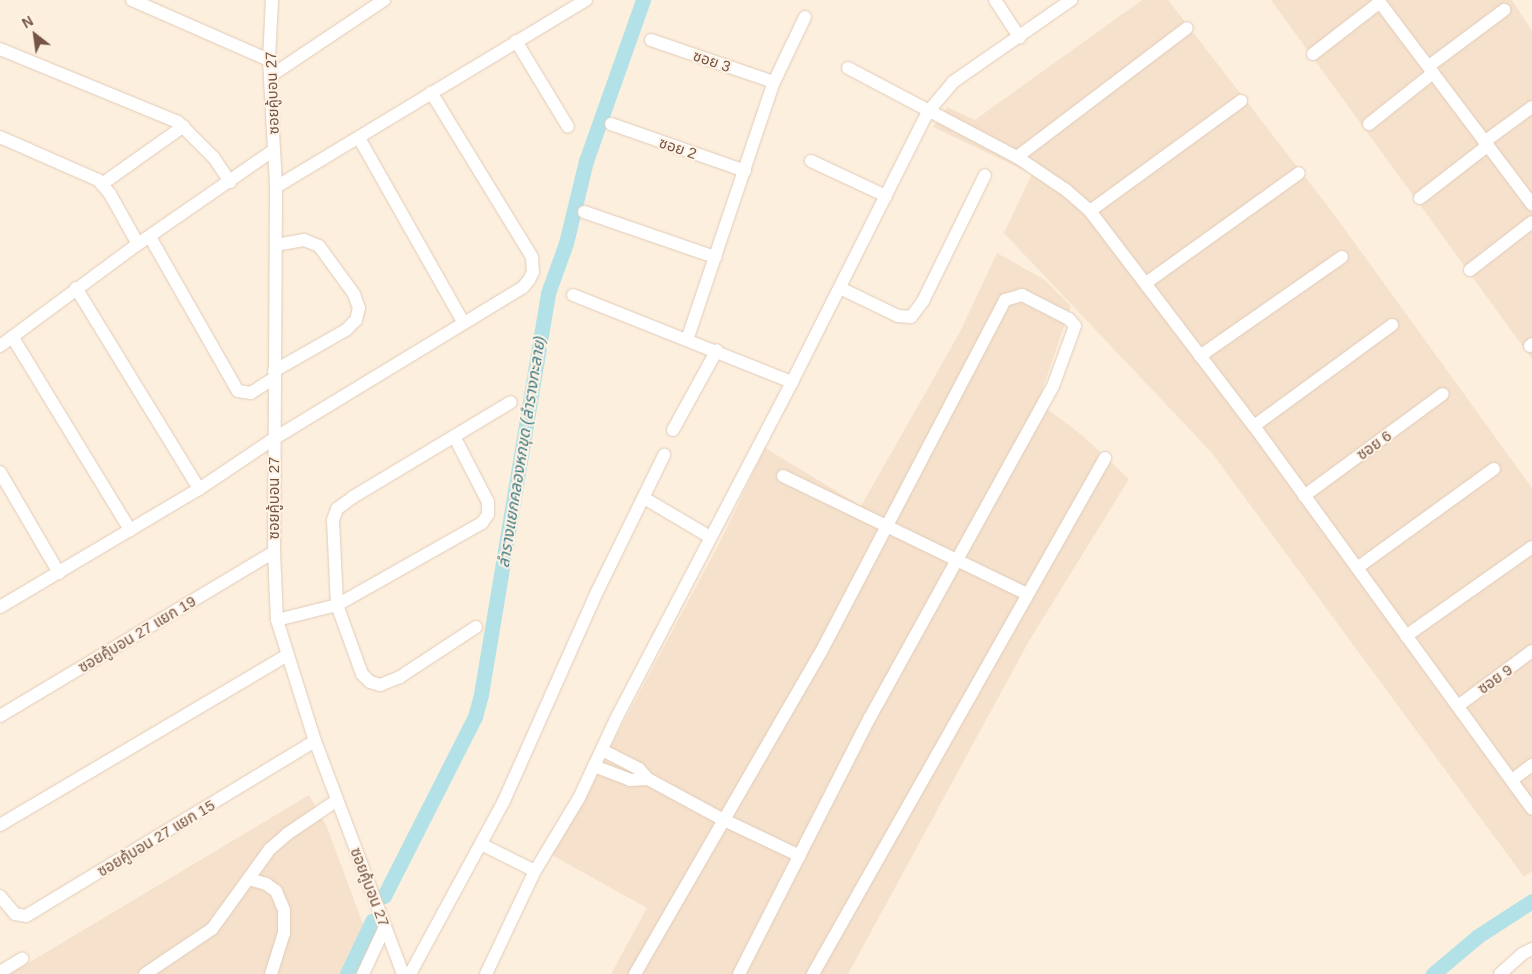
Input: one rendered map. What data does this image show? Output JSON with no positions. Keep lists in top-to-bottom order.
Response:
{
  "streets": {
    "street": [
      "ซอย 3",
      "ซอยคู้บอน 27",
      "ซอย 2",
      "ซอย 6",
      "ซอยคู้บอน 27 แยก 19",
      "ซอย 9",
      "ซอยคู้บอน 27 แยก 15"
    ]
  },
  "crossings": [
    ["ซอยคู้บอน 27", "ซอยคู้บอน 27 แยก 19"],
    ["ซอยคู้บอน 27", "ซอยคู้บอน 27 แยก 15"]
  ],
  "water": ["ลำรางแยกคลองหกขุด (ลำรางทะลาย)"],
  "north": "top left"
}
